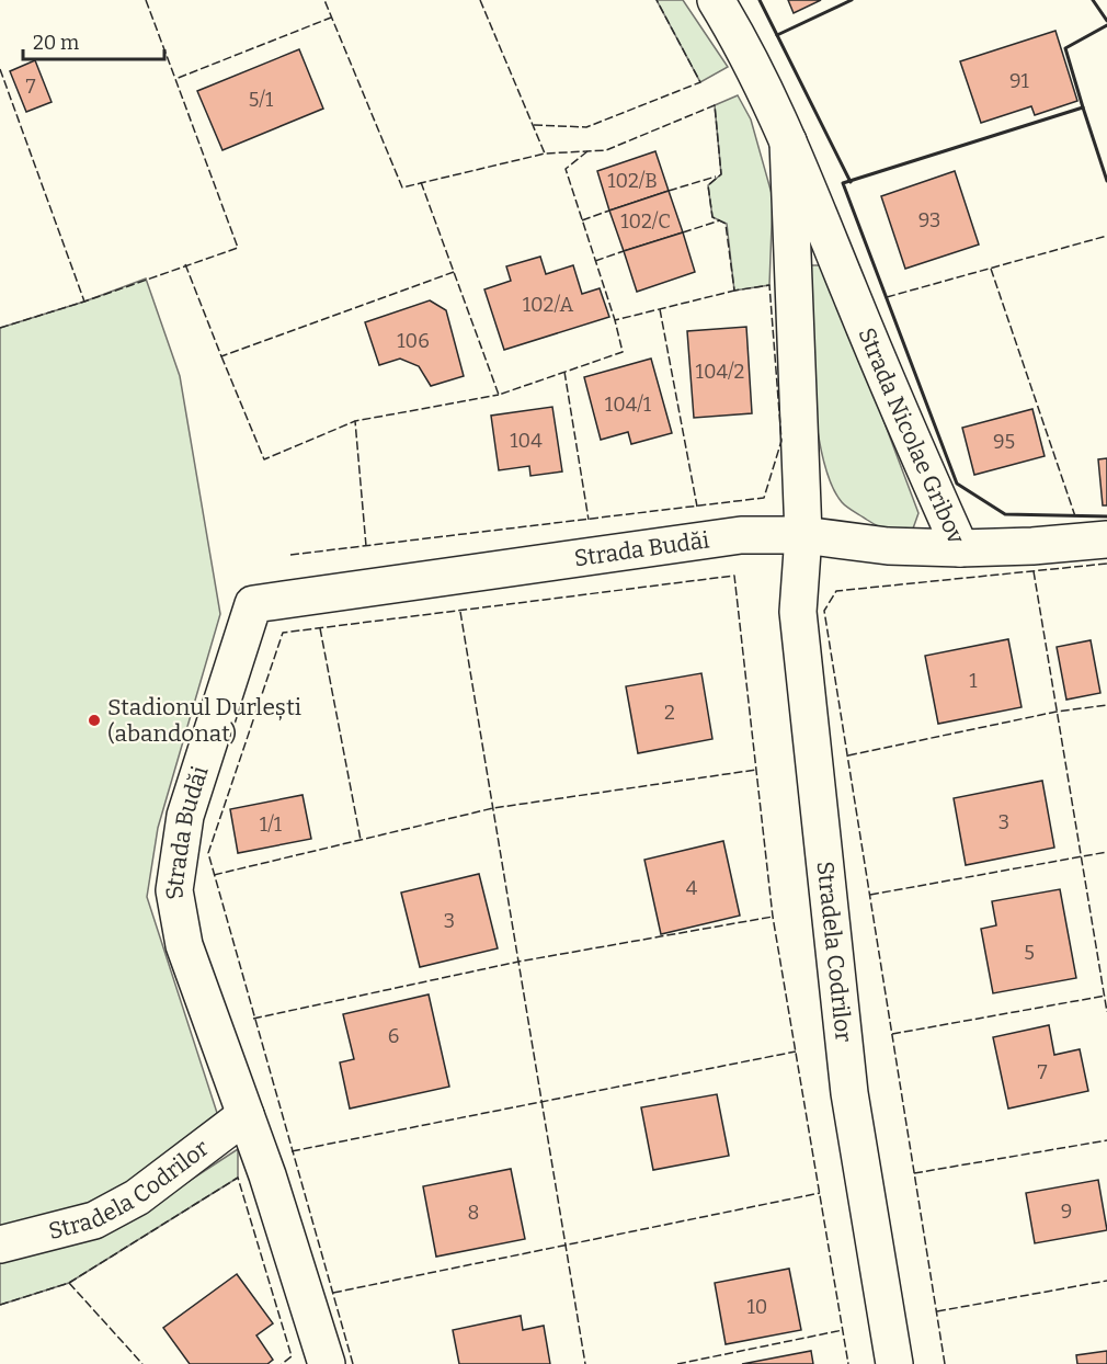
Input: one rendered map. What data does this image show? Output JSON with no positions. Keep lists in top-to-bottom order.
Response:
{
  "streets": {
    "street": ["Strada Nicolae Gribov", "Strada Budăi", "Stradela Codrilor"]
  },
  "crossings": [
    ["Strada Nicolae Gribov", "Strada Budăi"],
    ["Strada Nicolae Gribov", "Stradela Codrilor"],
    ["Strada Budăi", "Stradela Codrilor"]
  ],
  "places": ["Stadionul Durlești (abandonat)"],
  "house_numbers": [
    "91",
    "7",
    "5/1",
    "102/B",
    "93",
    "102/C",
    "102/A",
    "106",
    "104/2",
    "104/1",
    "104",
    "95",
    "1",
    "2",
    "3",
    "1/1",
    "4",
    "3",
    "5",
    "6",
    "7",
    "9",
    "8",
    "10"
  ],
  "scale_bar": "20 m"
}
